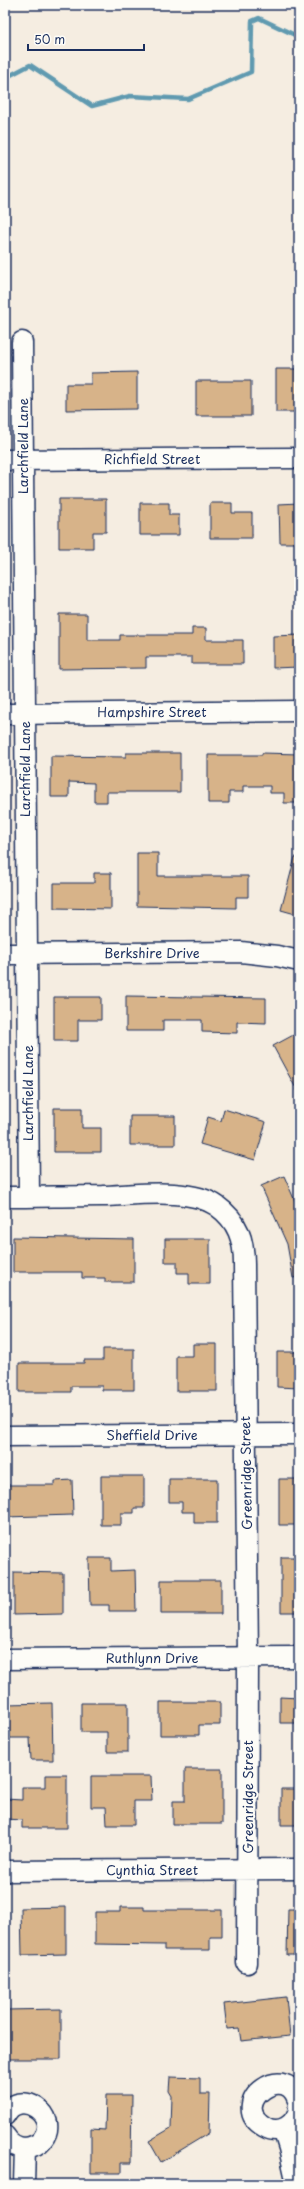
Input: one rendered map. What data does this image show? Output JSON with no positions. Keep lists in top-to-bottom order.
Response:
{
  "streets": {
    "street": [
      "Larchfield Lane",
      "Richfield Street",
      "Hampshire Street",
      "Berkshire Drive",
      "Sheffield Drive",
      "Greenridge Street",
      "Ruthlynn Drive",
      "Cynthia Street"
    ]
  },
  "crossings": [
    ["Larchfield Lane", "Richfield Street"],
    ["Larchfield Lane", "Hampshire Street"],
    ["Larchfield Lane", "Berkshire Drive"],
    ["Larchfield Lane", "Greenridge Street"],
    ["Sheffield Drive", "Greenridge Street"],
    ["Greenridge Street", "Ruthlynn Drive"],
    ["Greenridge Street", "Cynthia Street"]
  ],
  "scale_bar": "50 m"
}
